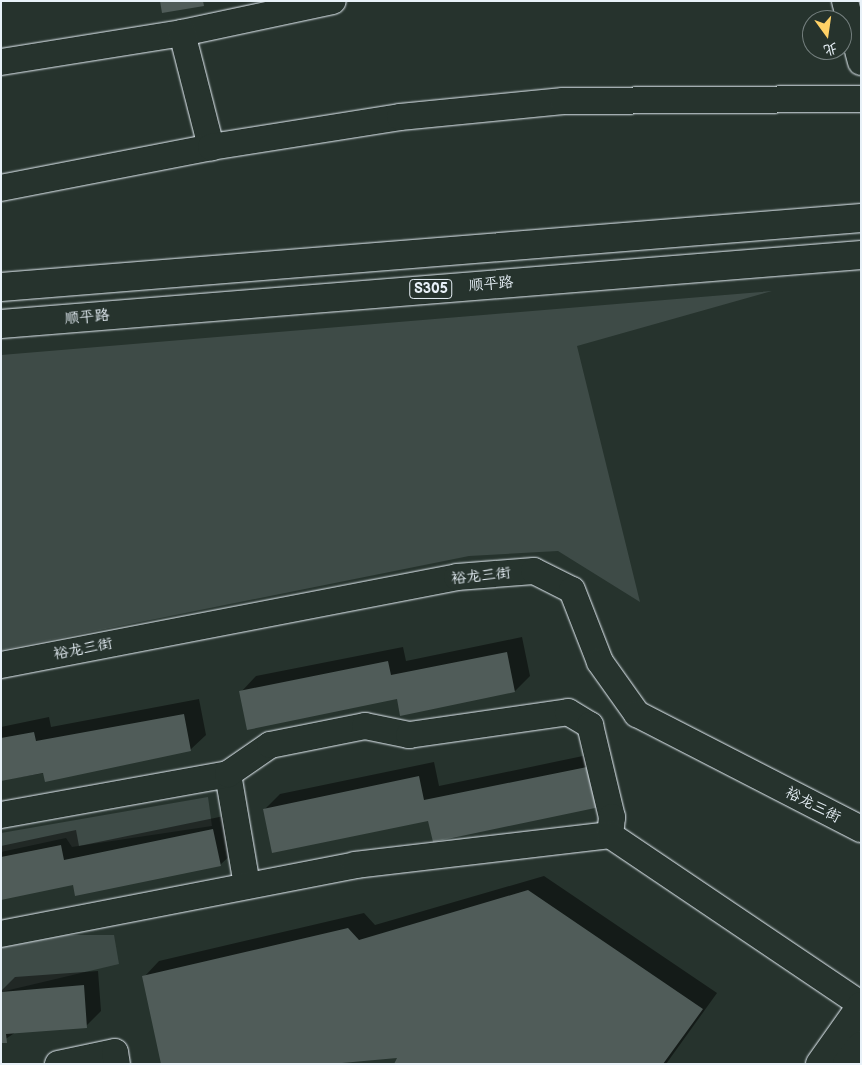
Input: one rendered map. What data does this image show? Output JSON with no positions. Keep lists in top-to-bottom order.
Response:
{
  "streets": {
    "main road": ["顺平路", "S305"],
    "street": ["裕龙三街"]
  },
  "north": "bottom"
}
